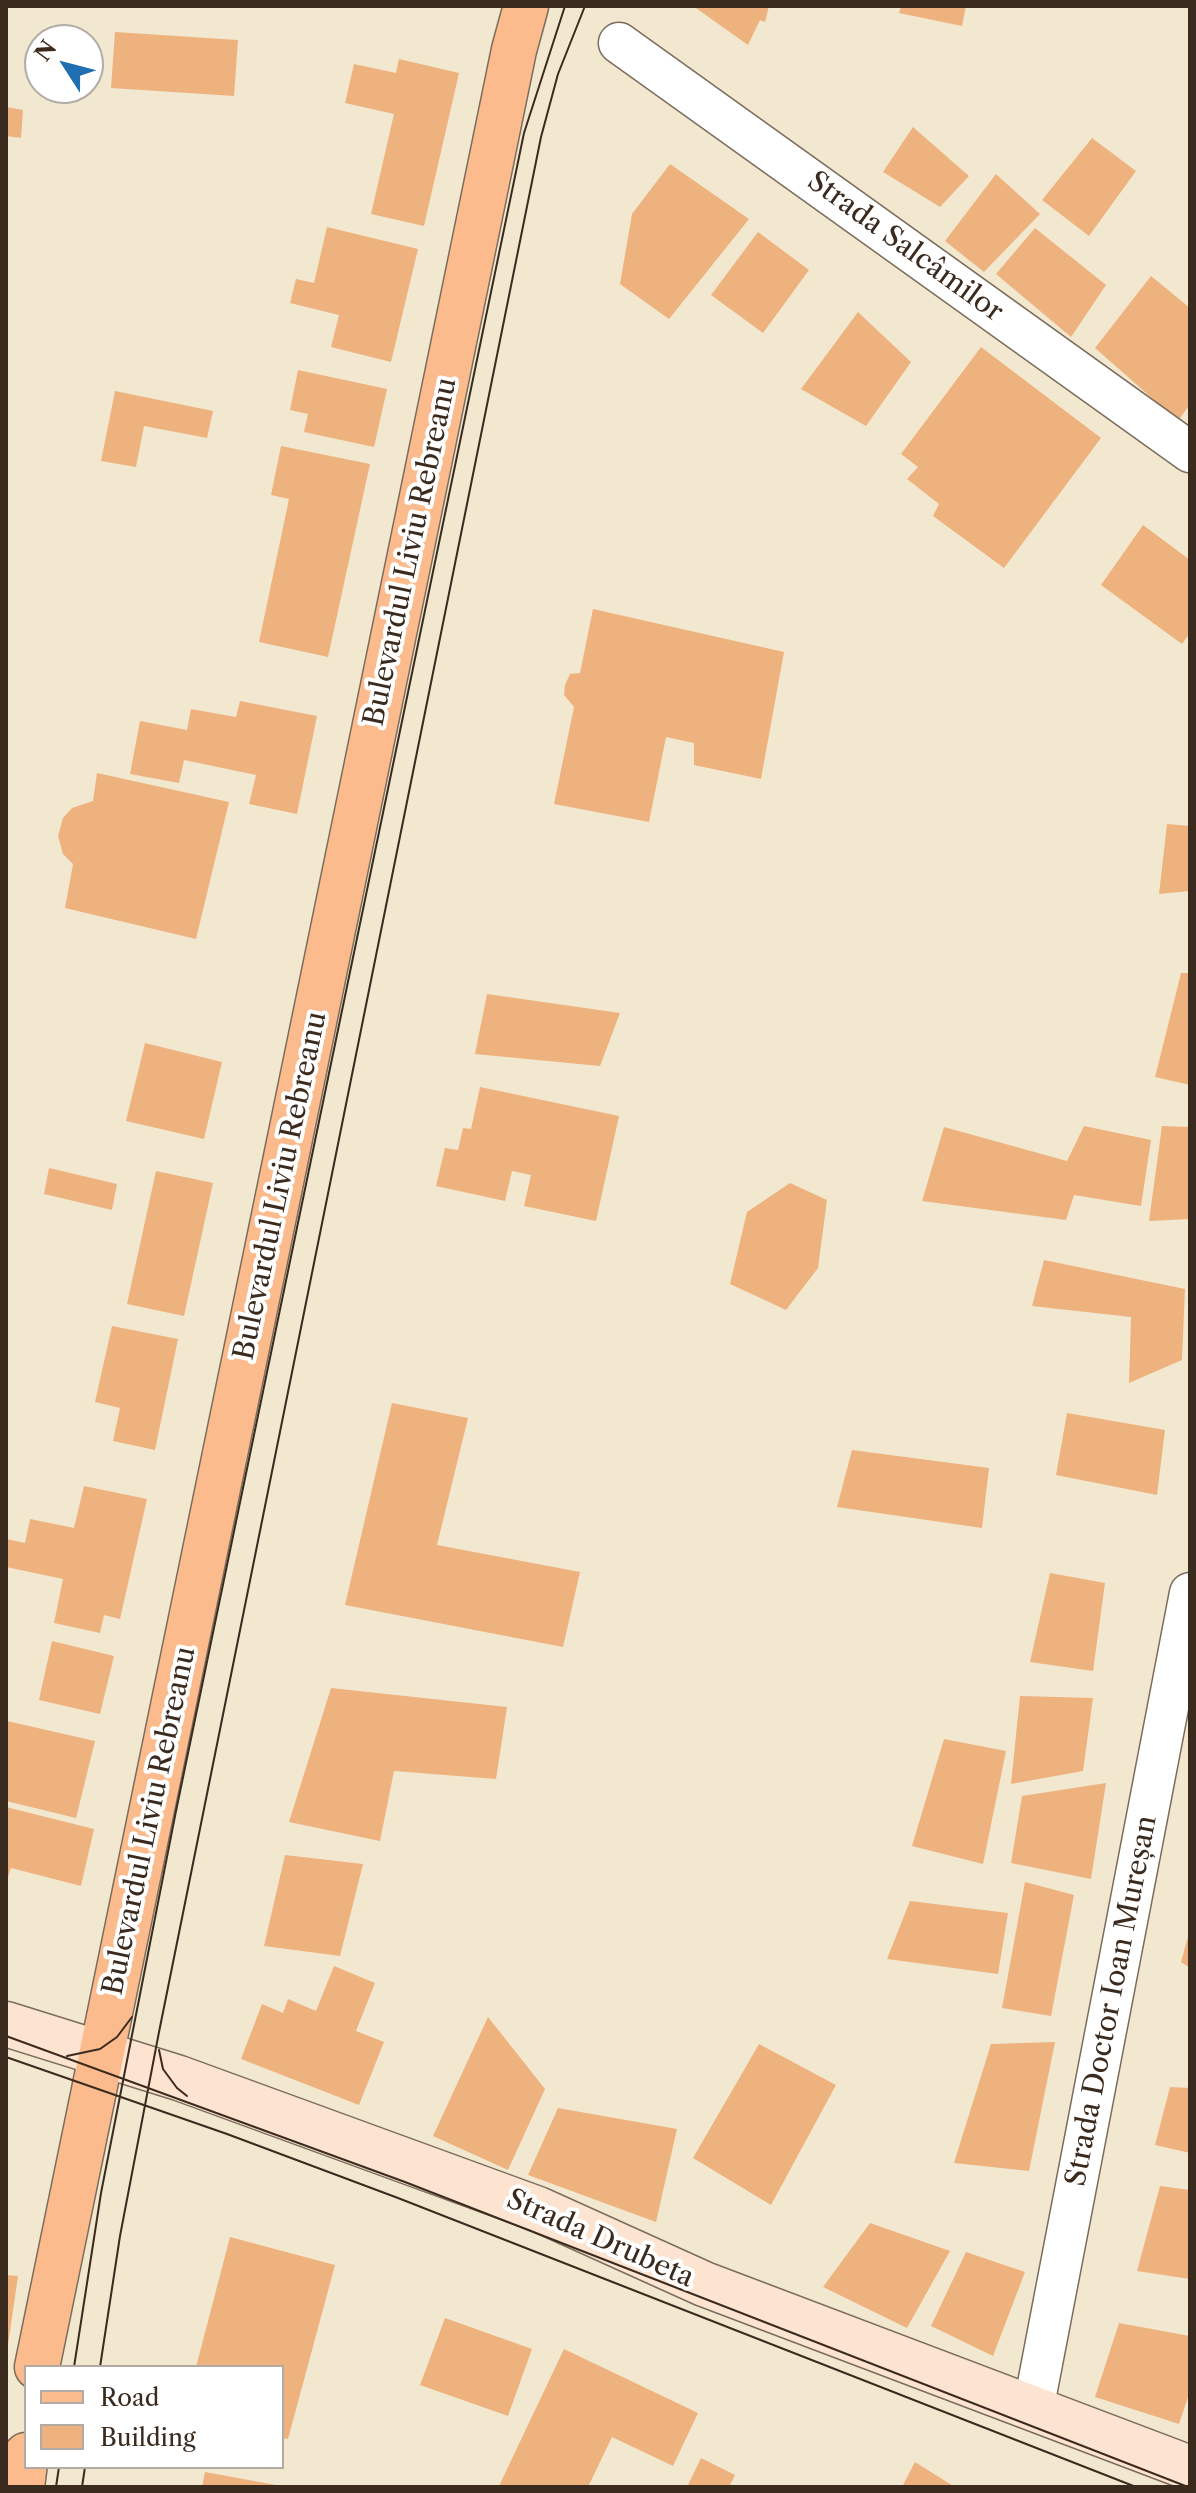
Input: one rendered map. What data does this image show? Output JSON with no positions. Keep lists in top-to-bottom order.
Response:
{
  "streets": {
    "main road": ["Bulevardul Liviu Rebreanu"],
    "street": ["Strada Salcâmilor", "Strada Doctor Ioan Mureșan", "Strada Drubeta"]
  },
  "crossings": [
    ["Bulevardul Liviu Rebreanu", "Strada Drubeta"],
    ["Strada Doctor Ioan Mureșan", "Strada Drubeta"]
  ],
  "legend": ["Road", "Building"],
  "north": "top left"
}
